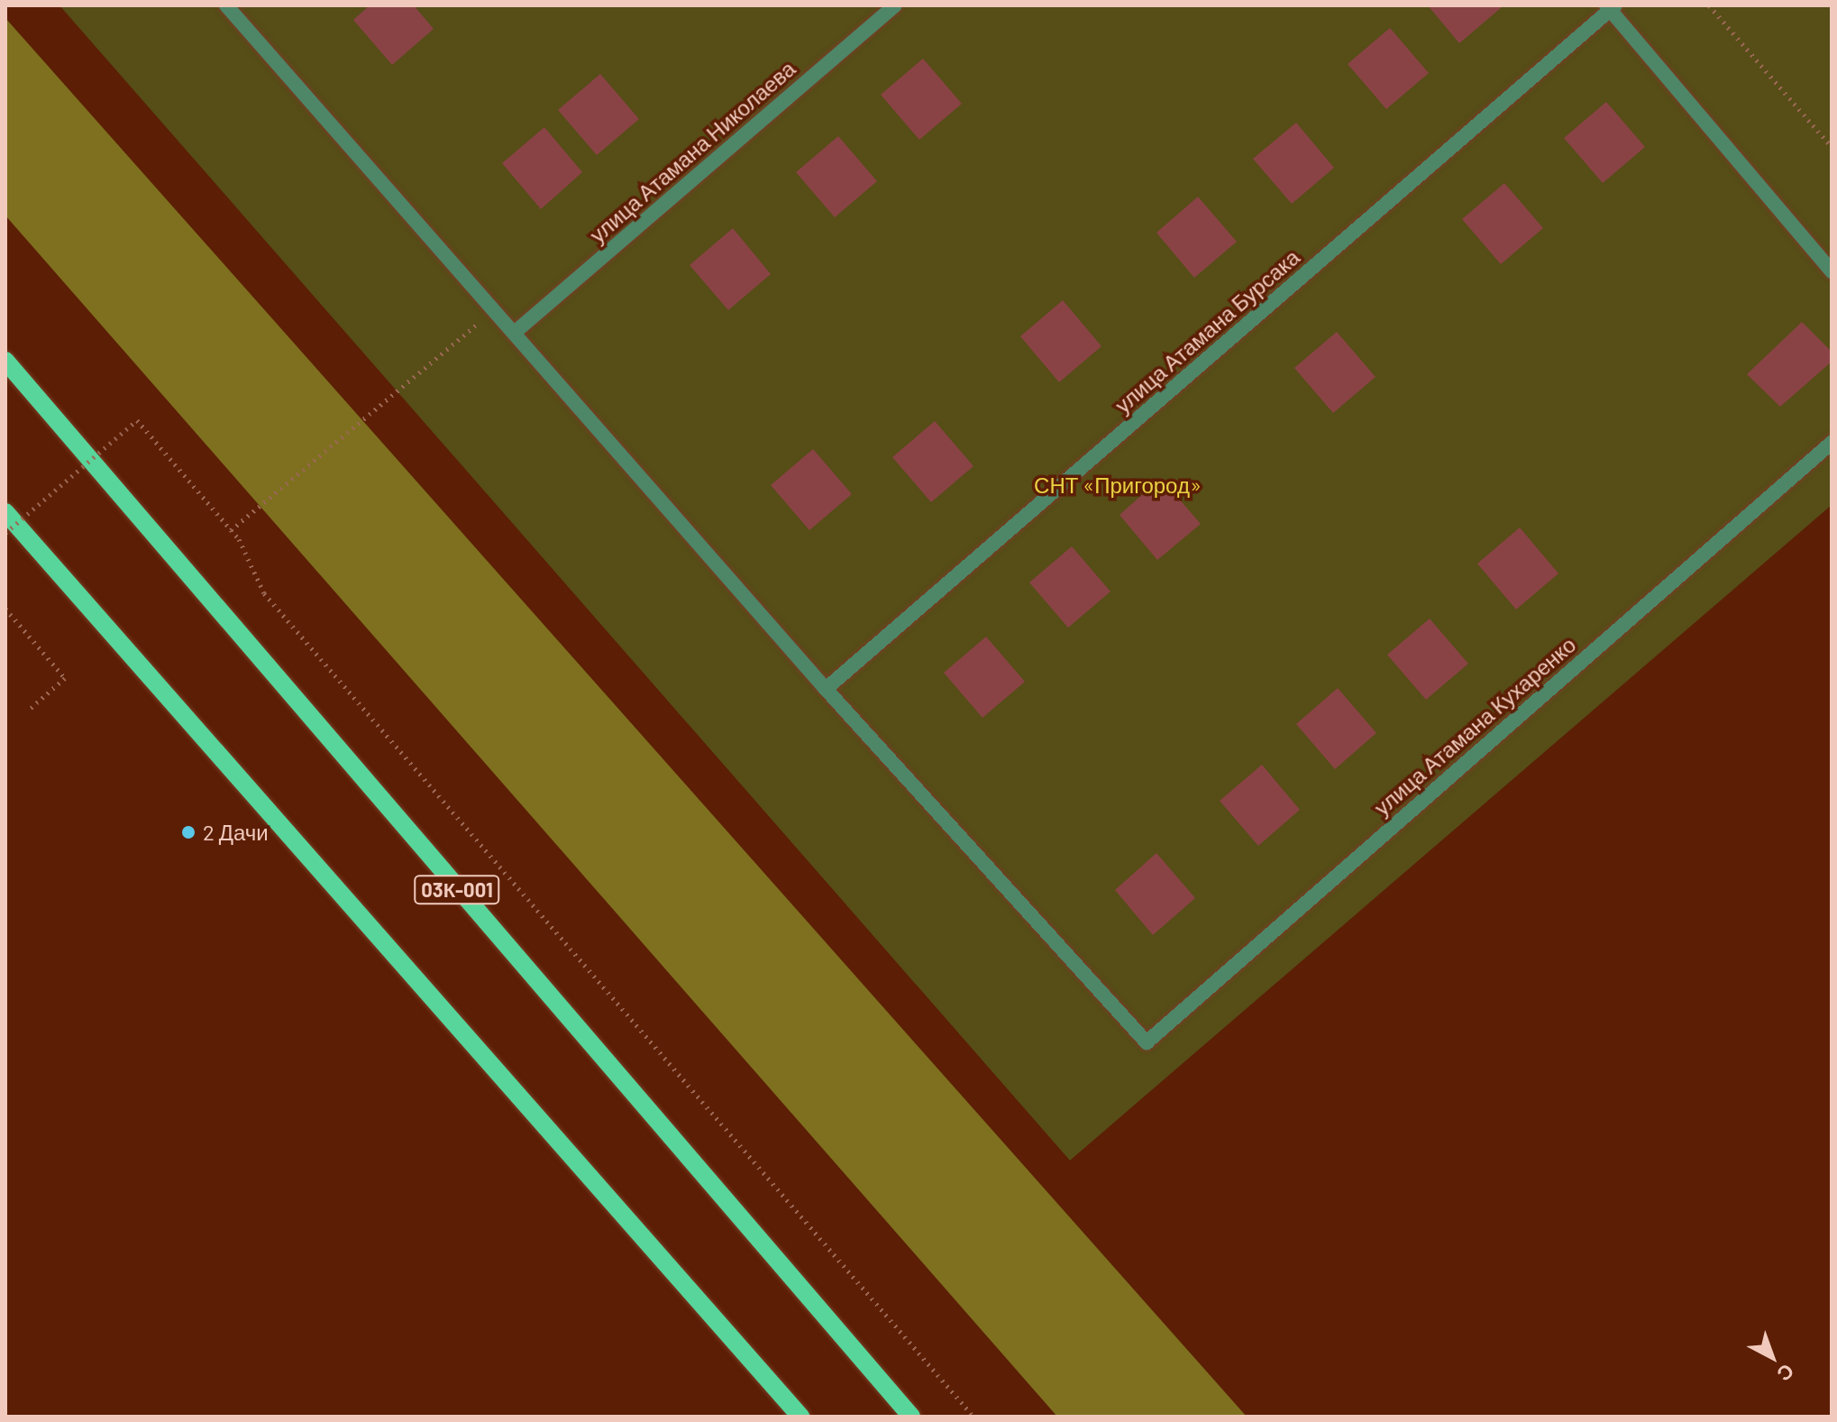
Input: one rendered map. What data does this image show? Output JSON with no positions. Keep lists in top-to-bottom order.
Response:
{
  "streets": {
    "main road": ["03К-001"],
    "street": ["улица Атамана Николаева", "улица Атамана Бурсака", "улица Атамана Кухаренко"]
  },
  "crossings": [
    ["улица Атамана Бурсака", "улица Атамана Кухаренко"]
  ],
  "parks": ["СНТ «Пригород»"],
  "places": ["2 Дачи"],
  "north": "bottom right"
}
